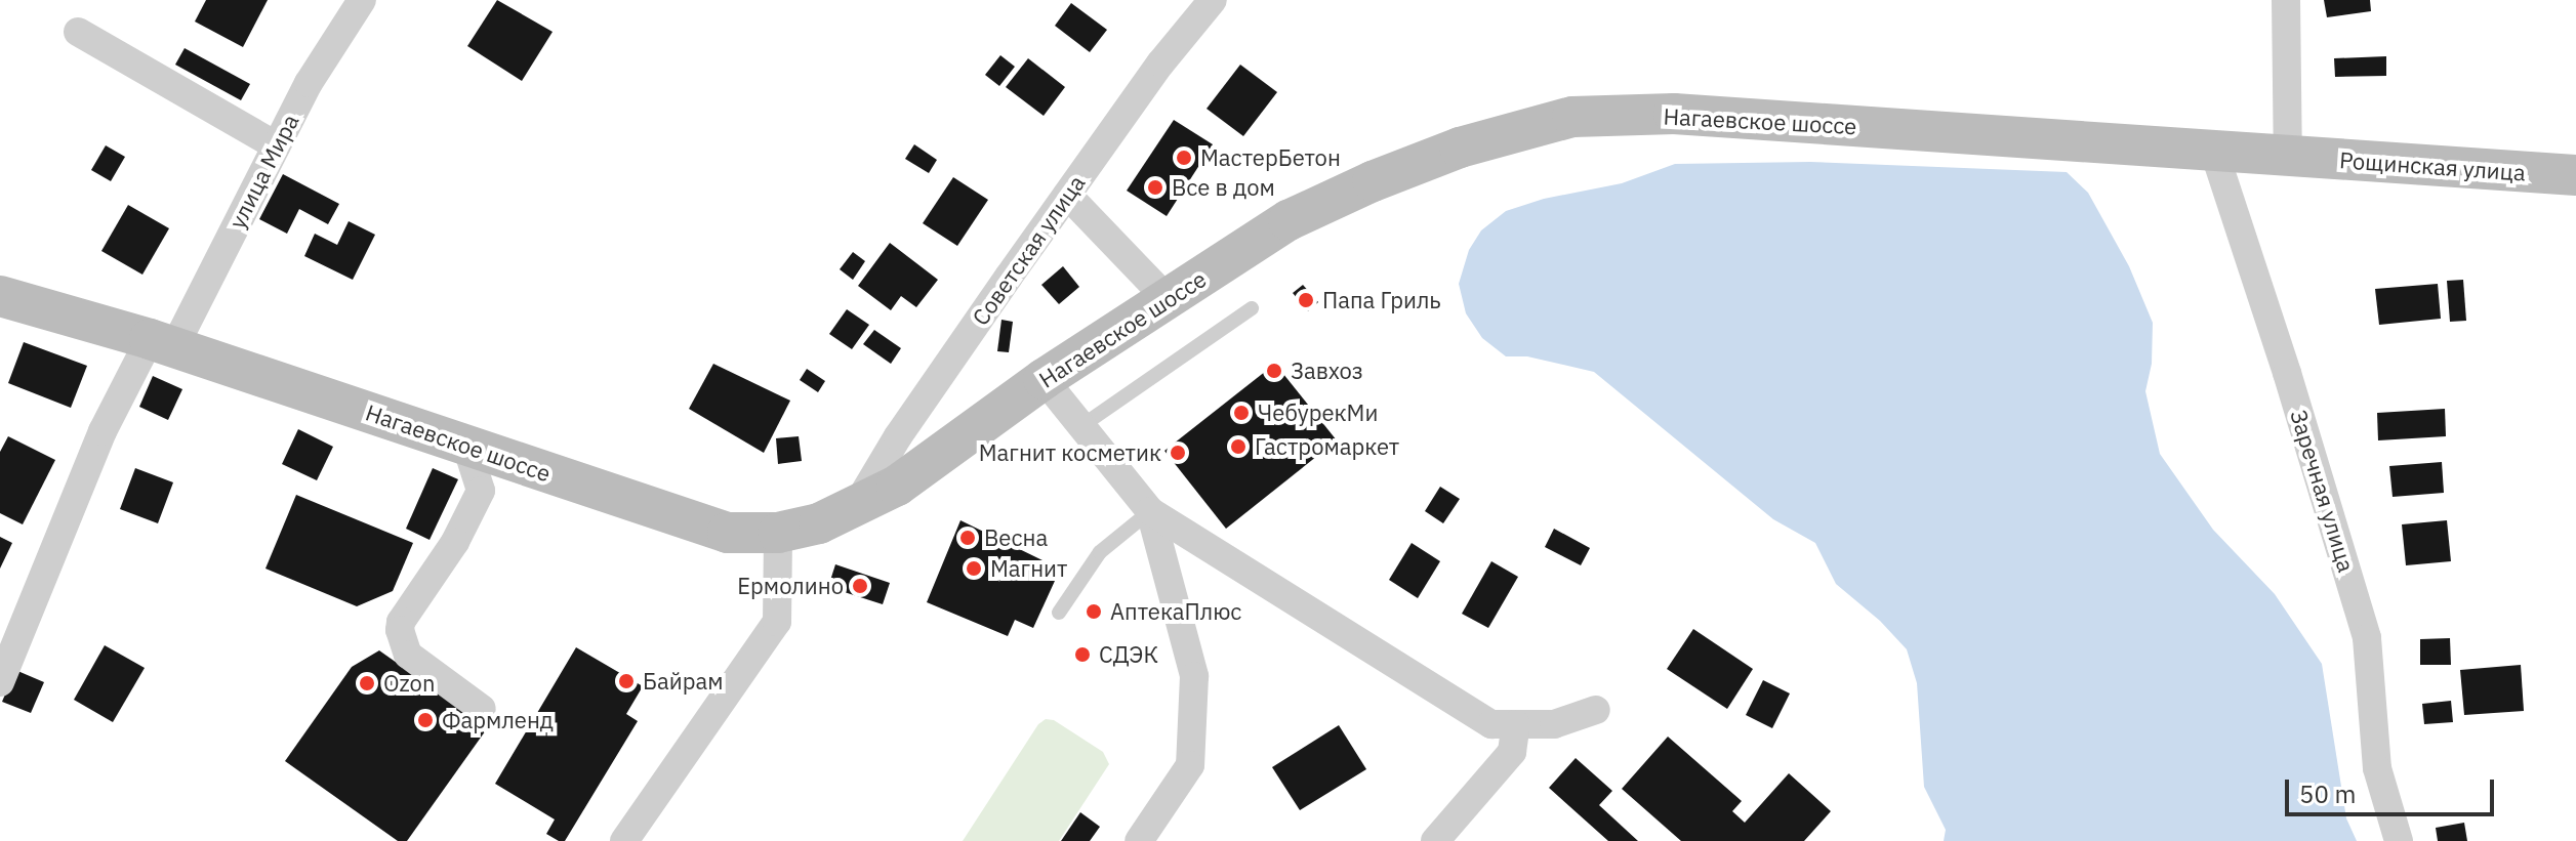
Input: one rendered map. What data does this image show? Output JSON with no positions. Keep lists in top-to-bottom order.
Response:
{
  "streets": {
    "street": [
      "Нагаевское шоссе",
      "Рощинская улица",
      "улица Мира",
      "Советская улица",
      "Заречная улица"
    ]
  },
  "crossings": [
    ["Нагаевское шоссе", "Рощинская улица"],
    ["Нагаевское шоссе", "улица Мира"],
    ["Нагаевское шоссе", "Советская улица"],
    ["Нагаевское шоссе", "Заречная улица"]
  ],
  "places": [
    "МастерБетон",
    "Все в дом",
    "Папа Гриль",
    "Завхоз",
    "ЧебурекМи",
    "Гастромаркет",
    "Магнит косметик",
    "Весна",
    "Магнит",
    "Ермолино",
    "АптекаПлюс",
    "СДЭК",
    "Байрам",
    "Ozon",
    "Фармленд"
  ],
  "scale_bar": "50 m"
}
